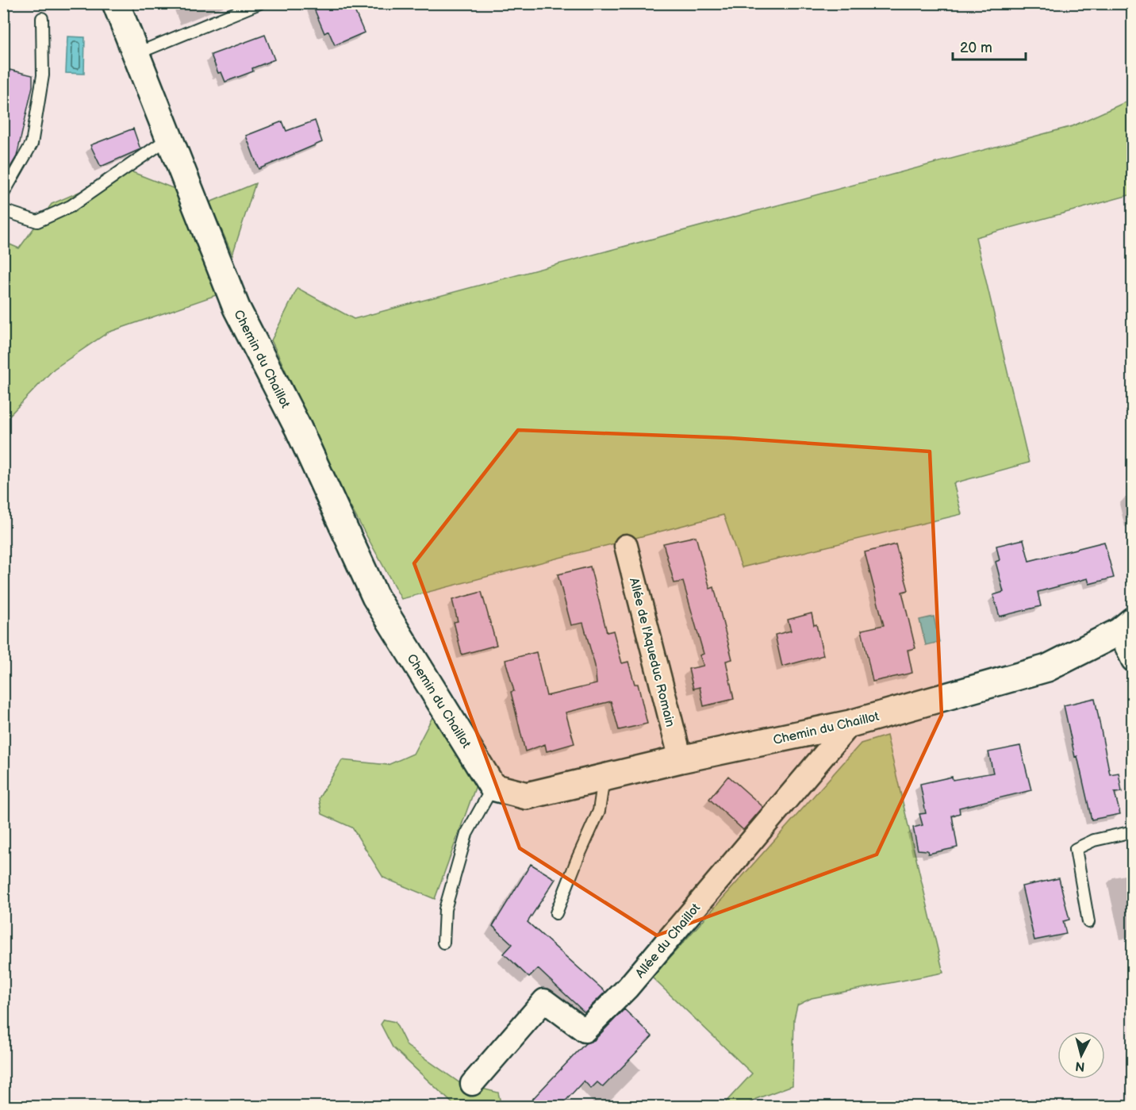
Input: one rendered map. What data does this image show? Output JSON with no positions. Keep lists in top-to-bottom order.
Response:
{
  "streets": {
    "street": ["Chemin du Chaillot", "Allée de l'Aqueduc Romain", "Allée du Chaillot"]
  },
  "crossings": [
    ["Chemin du Chaillot", "Allée de l'Aqueduc Romain"],
    ["Chemin du Chaillot", "Allée du Chaillot"]
  ],
  "scale_bar": "20 m",
  "north": "bottom"
}
